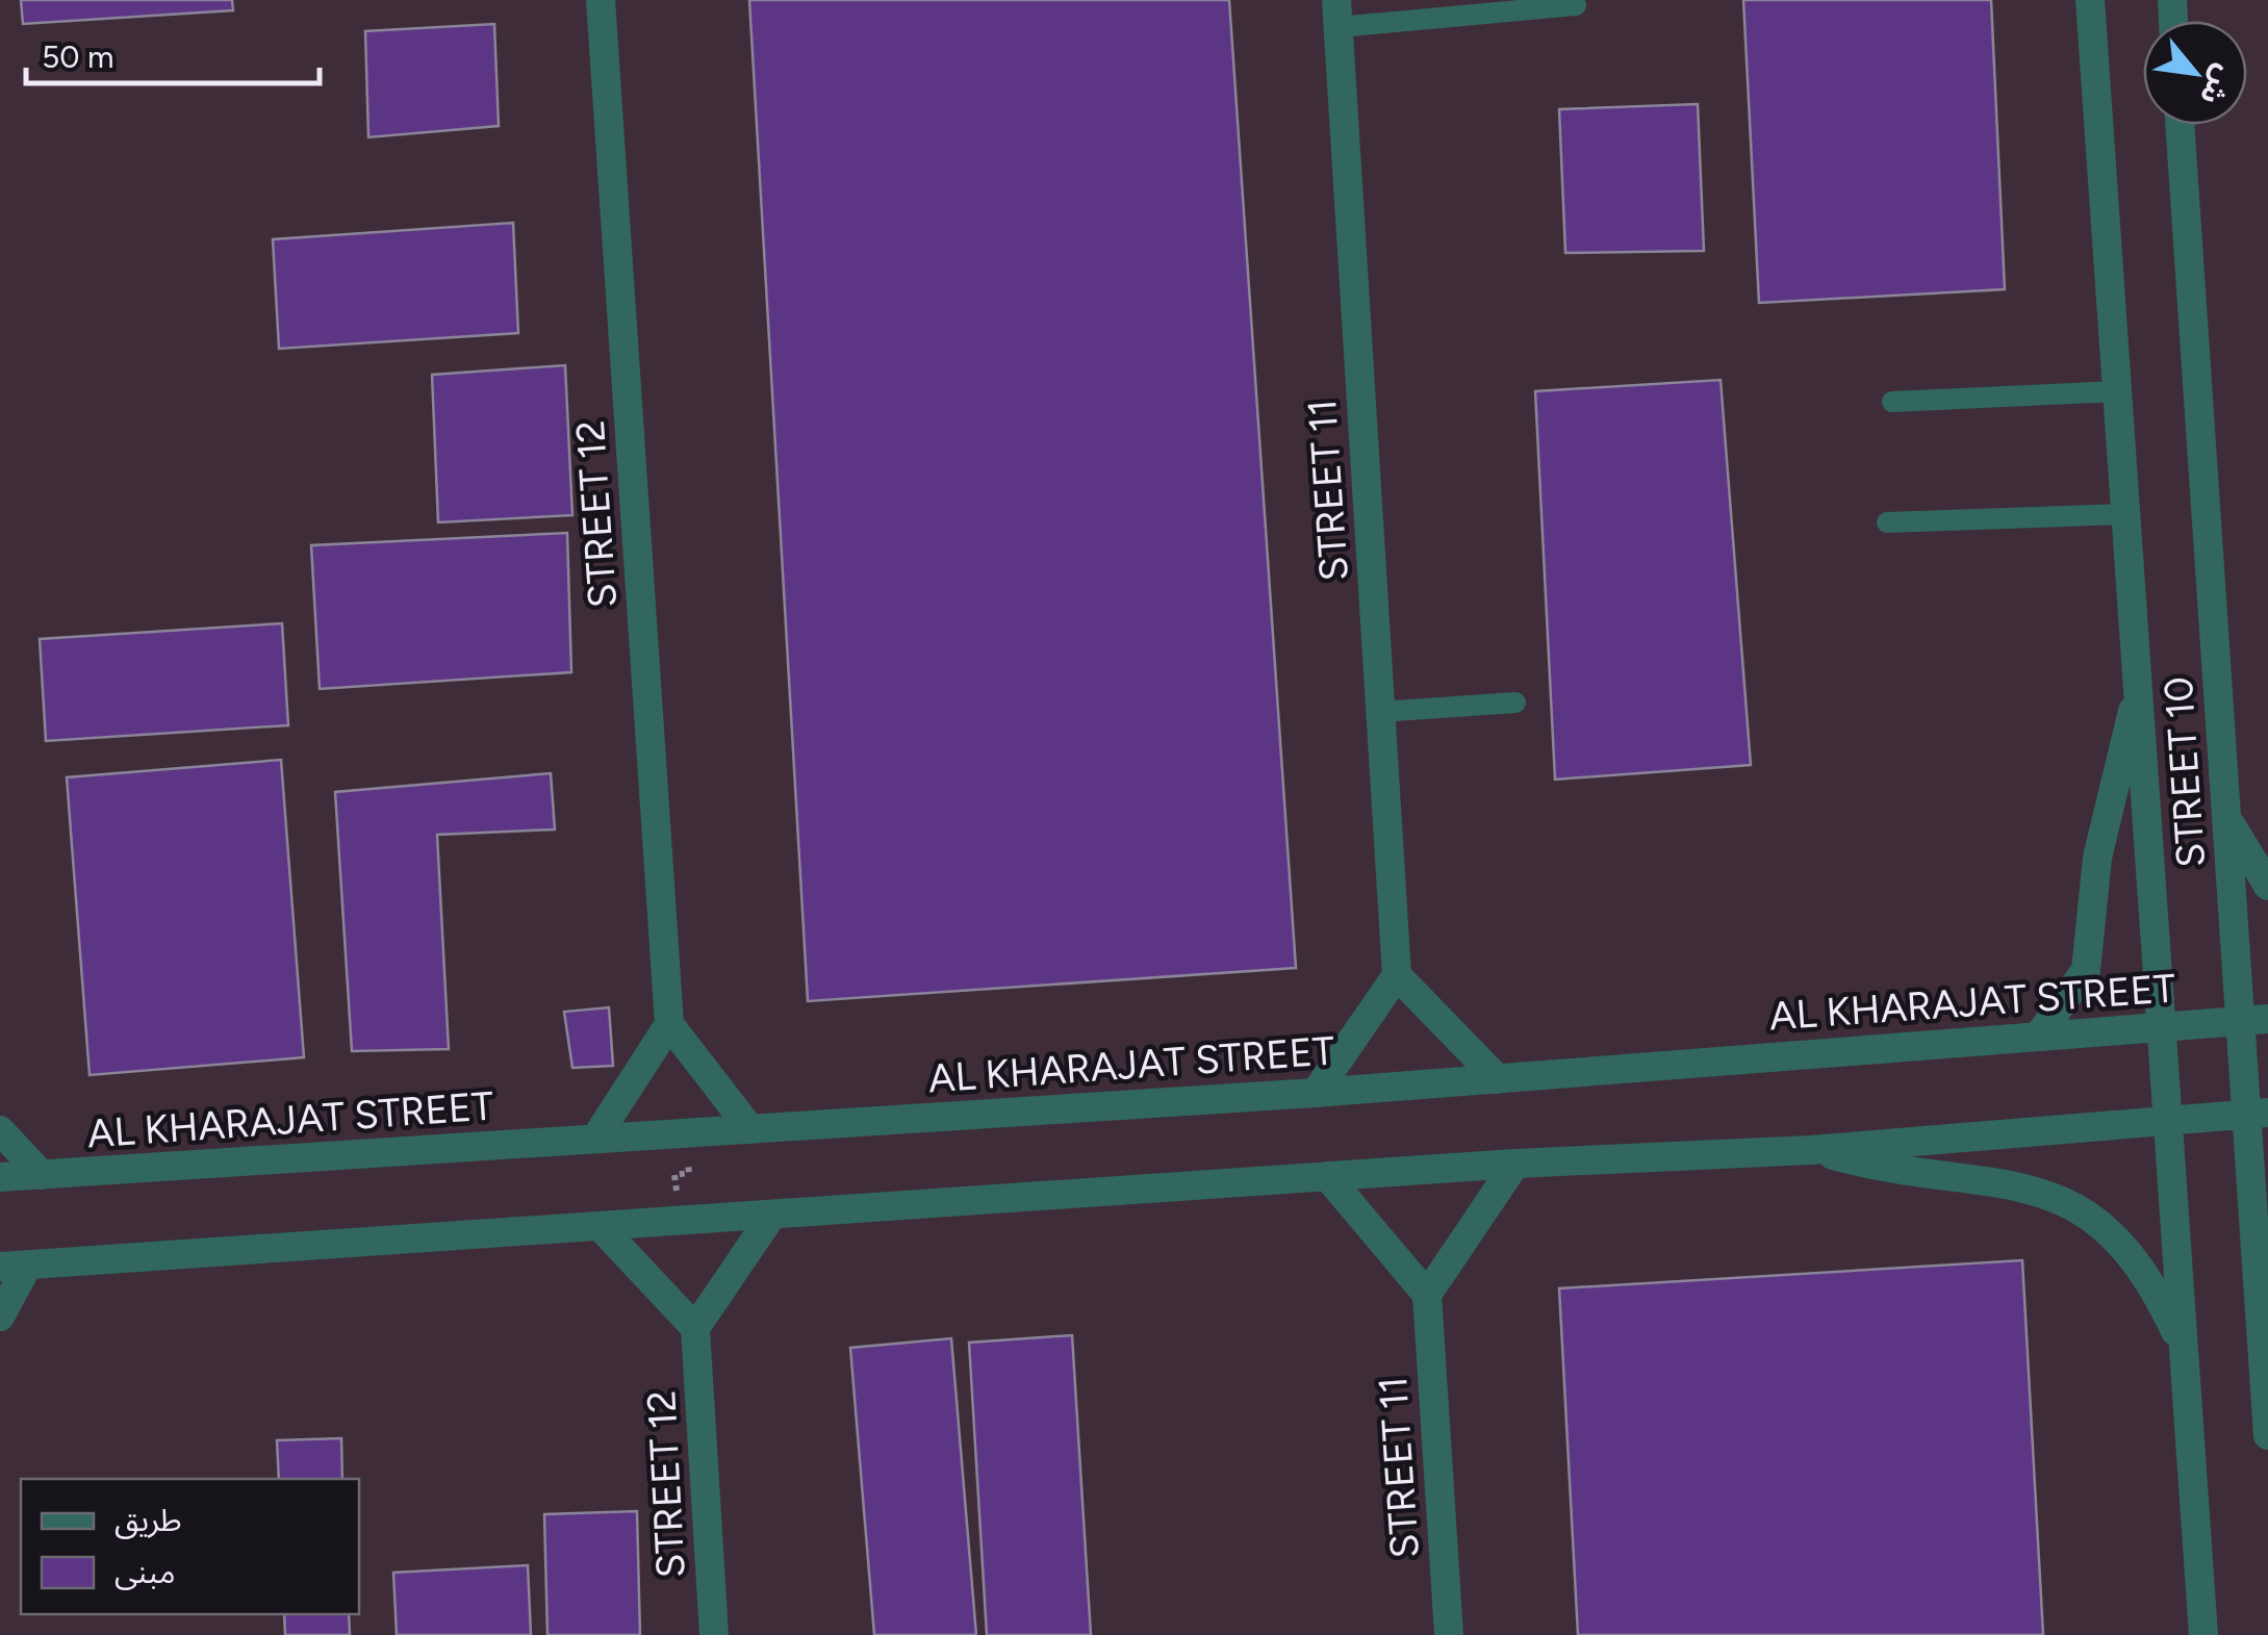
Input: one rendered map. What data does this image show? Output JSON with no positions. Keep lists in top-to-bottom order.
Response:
{
  "streets": {
    "street": [
      "STREET 11",
      "STREET 12",
      "STREET 10",
      "AL KHARAJAT STREET"
    ]
  },
  "crossings": [
    ["STREET 10", "AL KHARAJAT STREET"]
  ],
  "legend": ["طريق", "مبنى"],
  "scale_bar": "50 m",
  "north": "bottom right"
}
